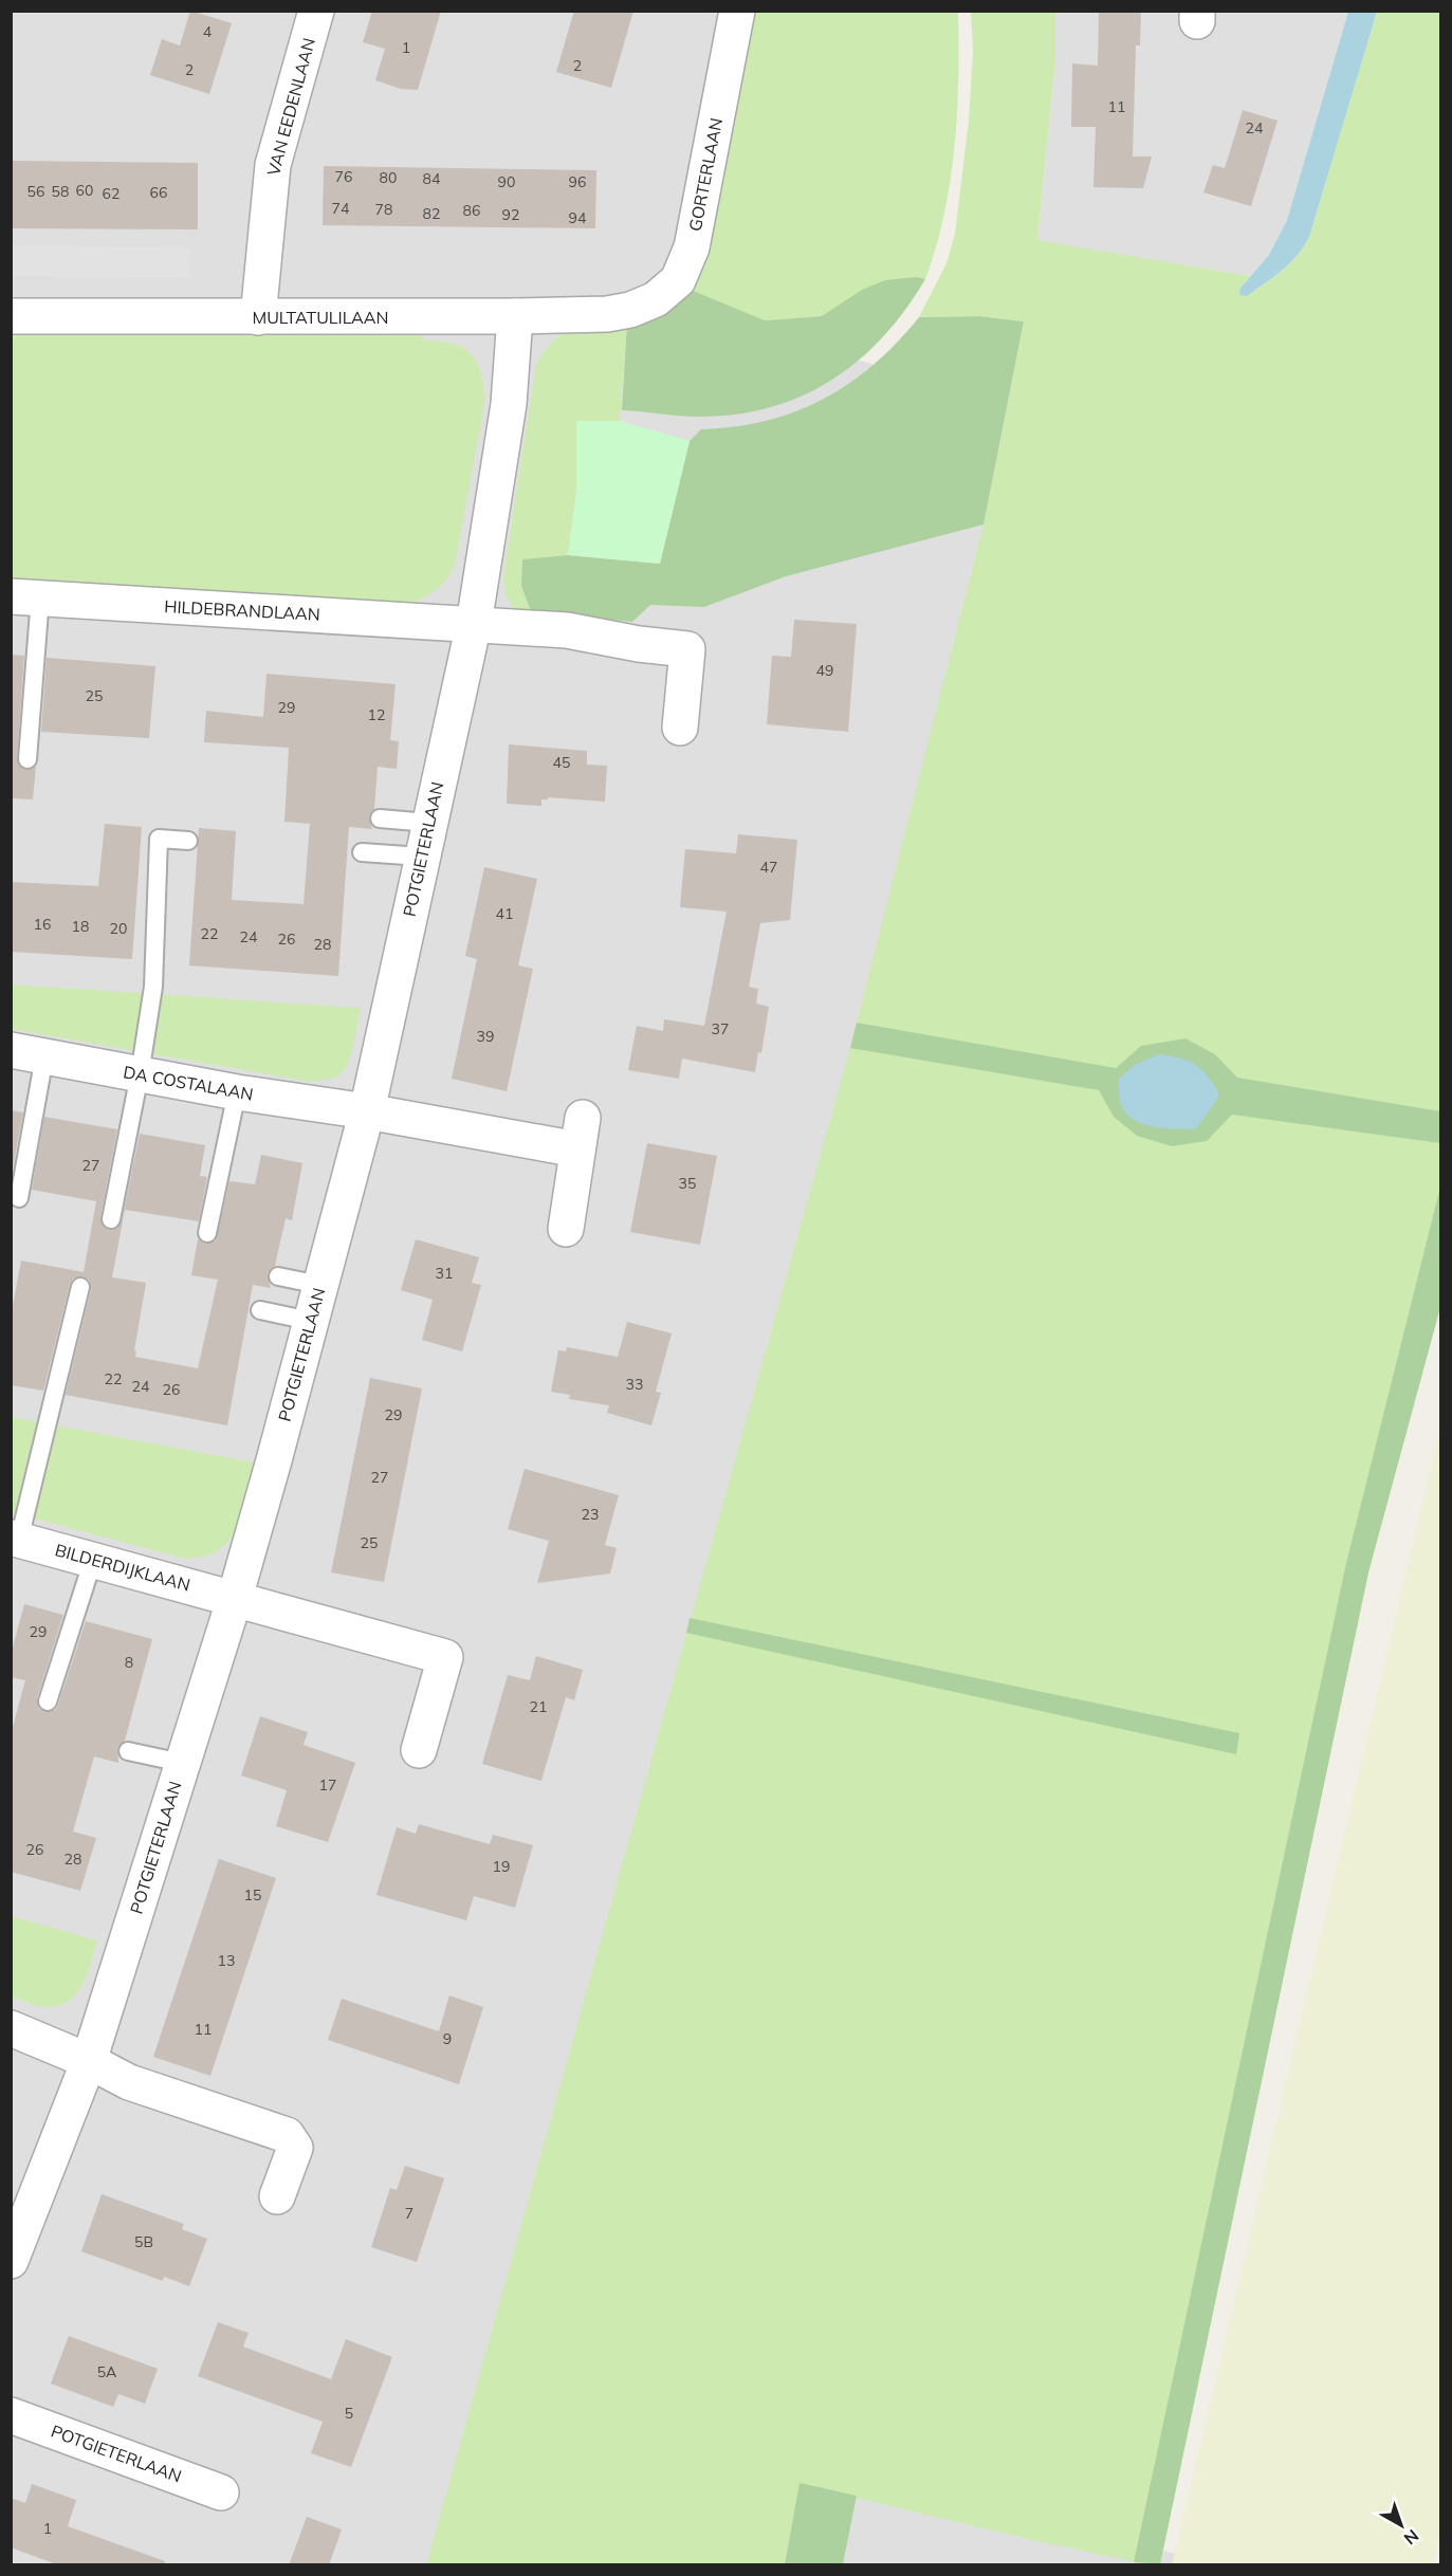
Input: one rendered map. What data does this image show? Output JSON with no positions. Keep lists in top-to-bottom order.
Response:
{
  "streets": {
    "street": [
      "VAN EEDENLAAN",
      "GORTERLAAN",
      "MULTATULILAAN",
      "HILDEBRANDLAAN",
      "POTGIETERLAAN",
      "DA COSTALAAN",
      "BILDERDIJKLAAN"
    ]
  },
  "crossings": [
    ["VAN EEDENLAAN", "MULTATULILAAN"],
    ["GORTERLAAN", "MULTATULILAAN"],
    ["MULTATULILAAN", "POTGIETERLAAN"],
    ["HILDEBRANDLAAN", "POTGIETERLAAN"],
    ["POTGIETERLAAN", "DA COSTALAAN"],
    ["POTGIETERLAAN", "BILDERDIJKLAAN"]
  ],
  "house_numbers": [
    "4",
    "1",
    "2",
    "2",
    "11",
    "24",
    "76",
    "80",
    "84",
    "90",
    "96",
    "60",
    "56",
    "58",
    "66",
    "62",
    "74",
    "78",
    "86",
    "82",
    "92",
    "94",
    "49",
    "25",
    "29",
    "12",
    "45",
    "47",
    "41",
    "16",
    "18",
    "20",
    "22",
    "24",
    "26",
    "28",
    "37",
    "39",
    "27",
    "35",
    "31",
    "22",
    "33",
    "24",
    "26",
    "29",
    "27",
    "23",
    "25",
    "29",
    "8",
    "21",
    "17",
    "26",
    "28",
    "19",
    "15",
    "13",
    "11",
    "9",
    "7",
    "5B",
    "5A",
    "5",
    "1"
  ],
  "north": "bottom right"
}
